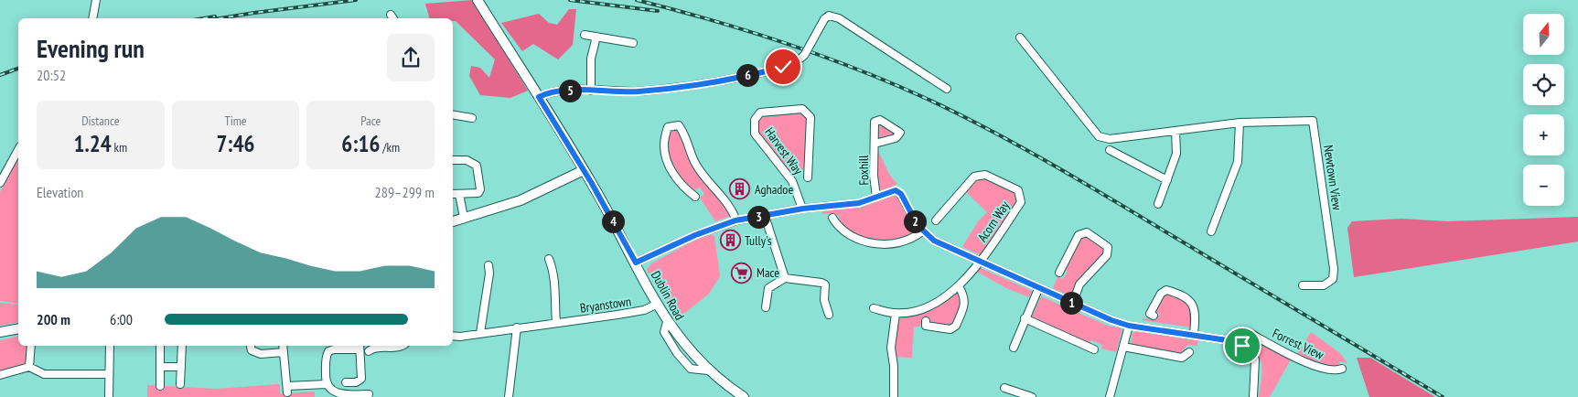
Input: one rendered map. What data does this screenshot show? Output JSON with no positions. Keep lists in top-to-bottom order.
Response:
{
  "streets": {
    "main road": ["Dublin Road"],
    "street": [
      "Harvest Way",
      "Foxhill",
      "Newtown View",
      "Acorn Way",
      "Bryanstown",
      "Forrest View"
    ]
  },
  "crossings": [
    ["Dublin Road", "Bryanstown"]
  ],
  "places": {
    "building": ["Aghadoe", "Tully's"],
    "supermarket": ["Mace"]
  },
  "north": "top",
  "page": {
    "map_buttons": ["+", "−"],
    "heading": ["Evening run", "20:52"],
    "pins": [
      "6",
      "5",
      "3",
      "2",
      "4",
      "1"
    ],
    "stats": [
      ["Distance", "1.24 km"],
      ["Time", "7:46"],
      ["Pace", "6:16 /km"]
    ],
    "chart": ["Elevation", "289–299 m"],
    "list": [
      {
        "name": "200 m",
        "note": "6:00"
      }
    ]
  }
}
